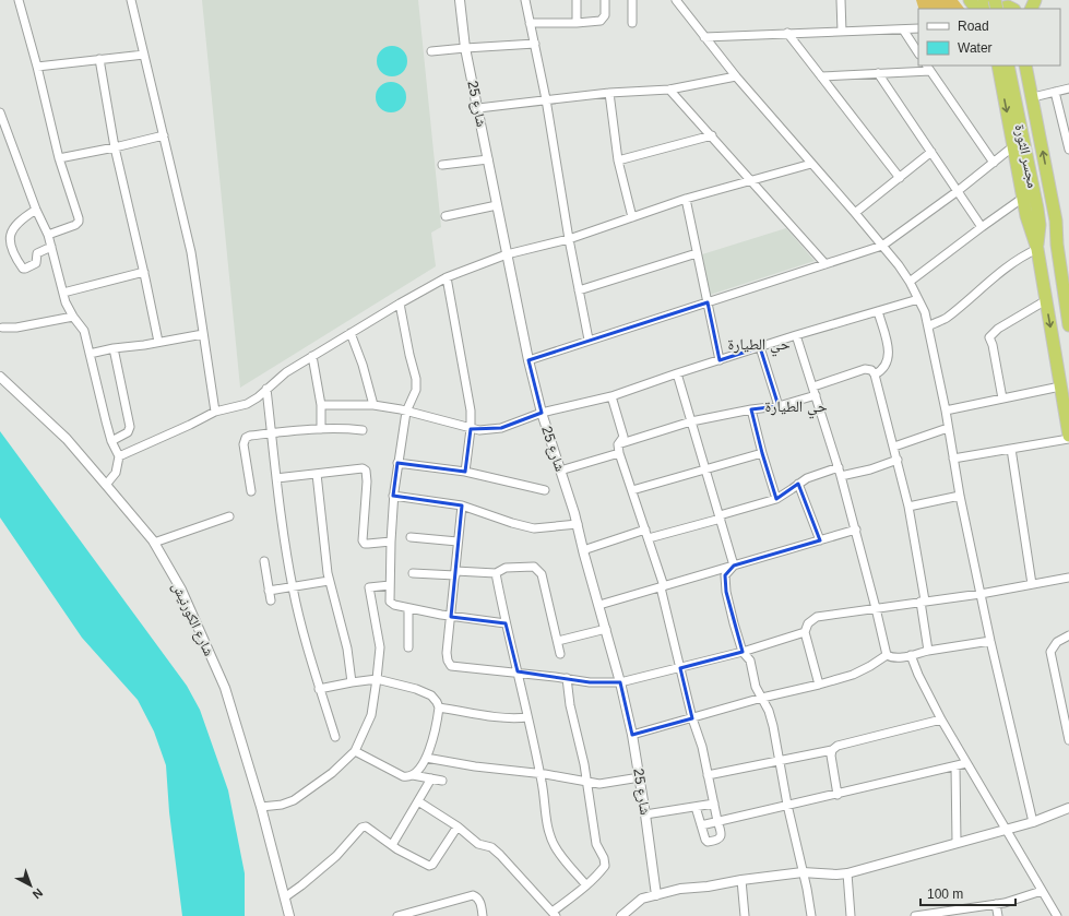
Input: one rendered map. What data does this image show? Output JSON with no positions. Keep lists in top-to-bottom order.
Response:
{
  "streets": {
    "highway": ["مجسر الثورة"],
    "street": ["شارع 25", "شارع الكورنيش"]
  },
  "districts": ["حي الطيارة", "حي الطيارة"],
  "legend": ["Road", "Water"],
  "scale_bar": "100 m",
  "north": "bottom right"
}
